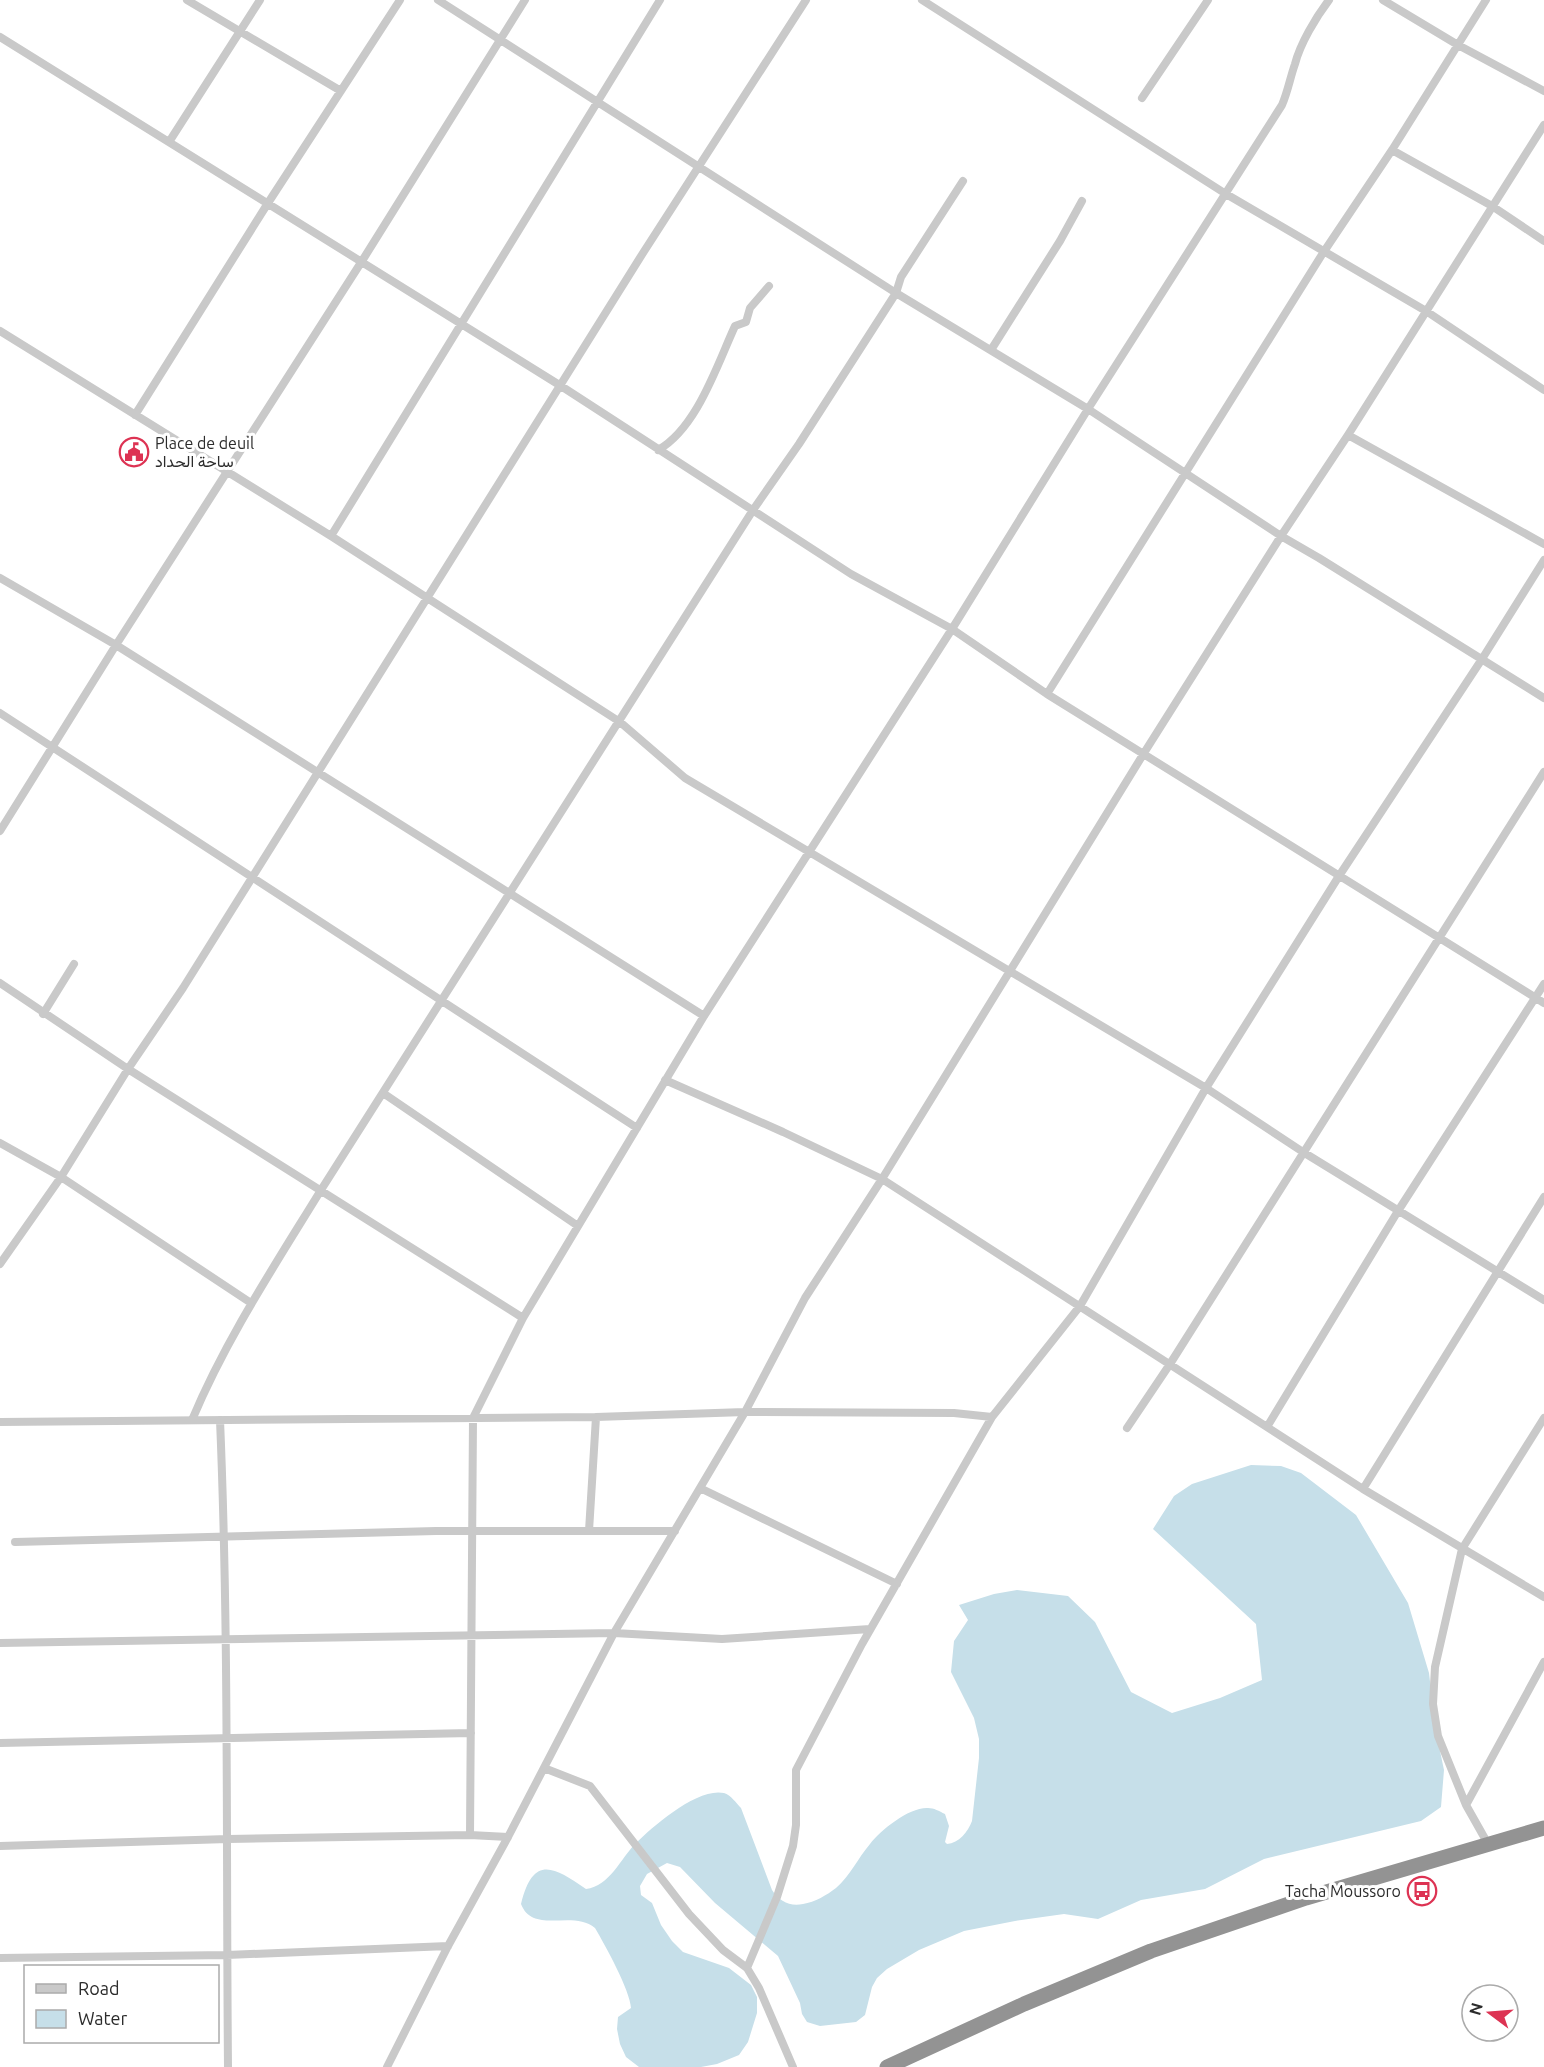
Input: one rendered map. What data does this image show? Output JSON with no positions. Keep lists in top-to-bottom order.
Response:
{
  "places": {
    "public building": ["Place de deuil ساحة الحداد"],
    "bus stop": ["Tacha Moussoro"]
  },
  "legend": ["Road", "Water"],
  "north": "left"
}
